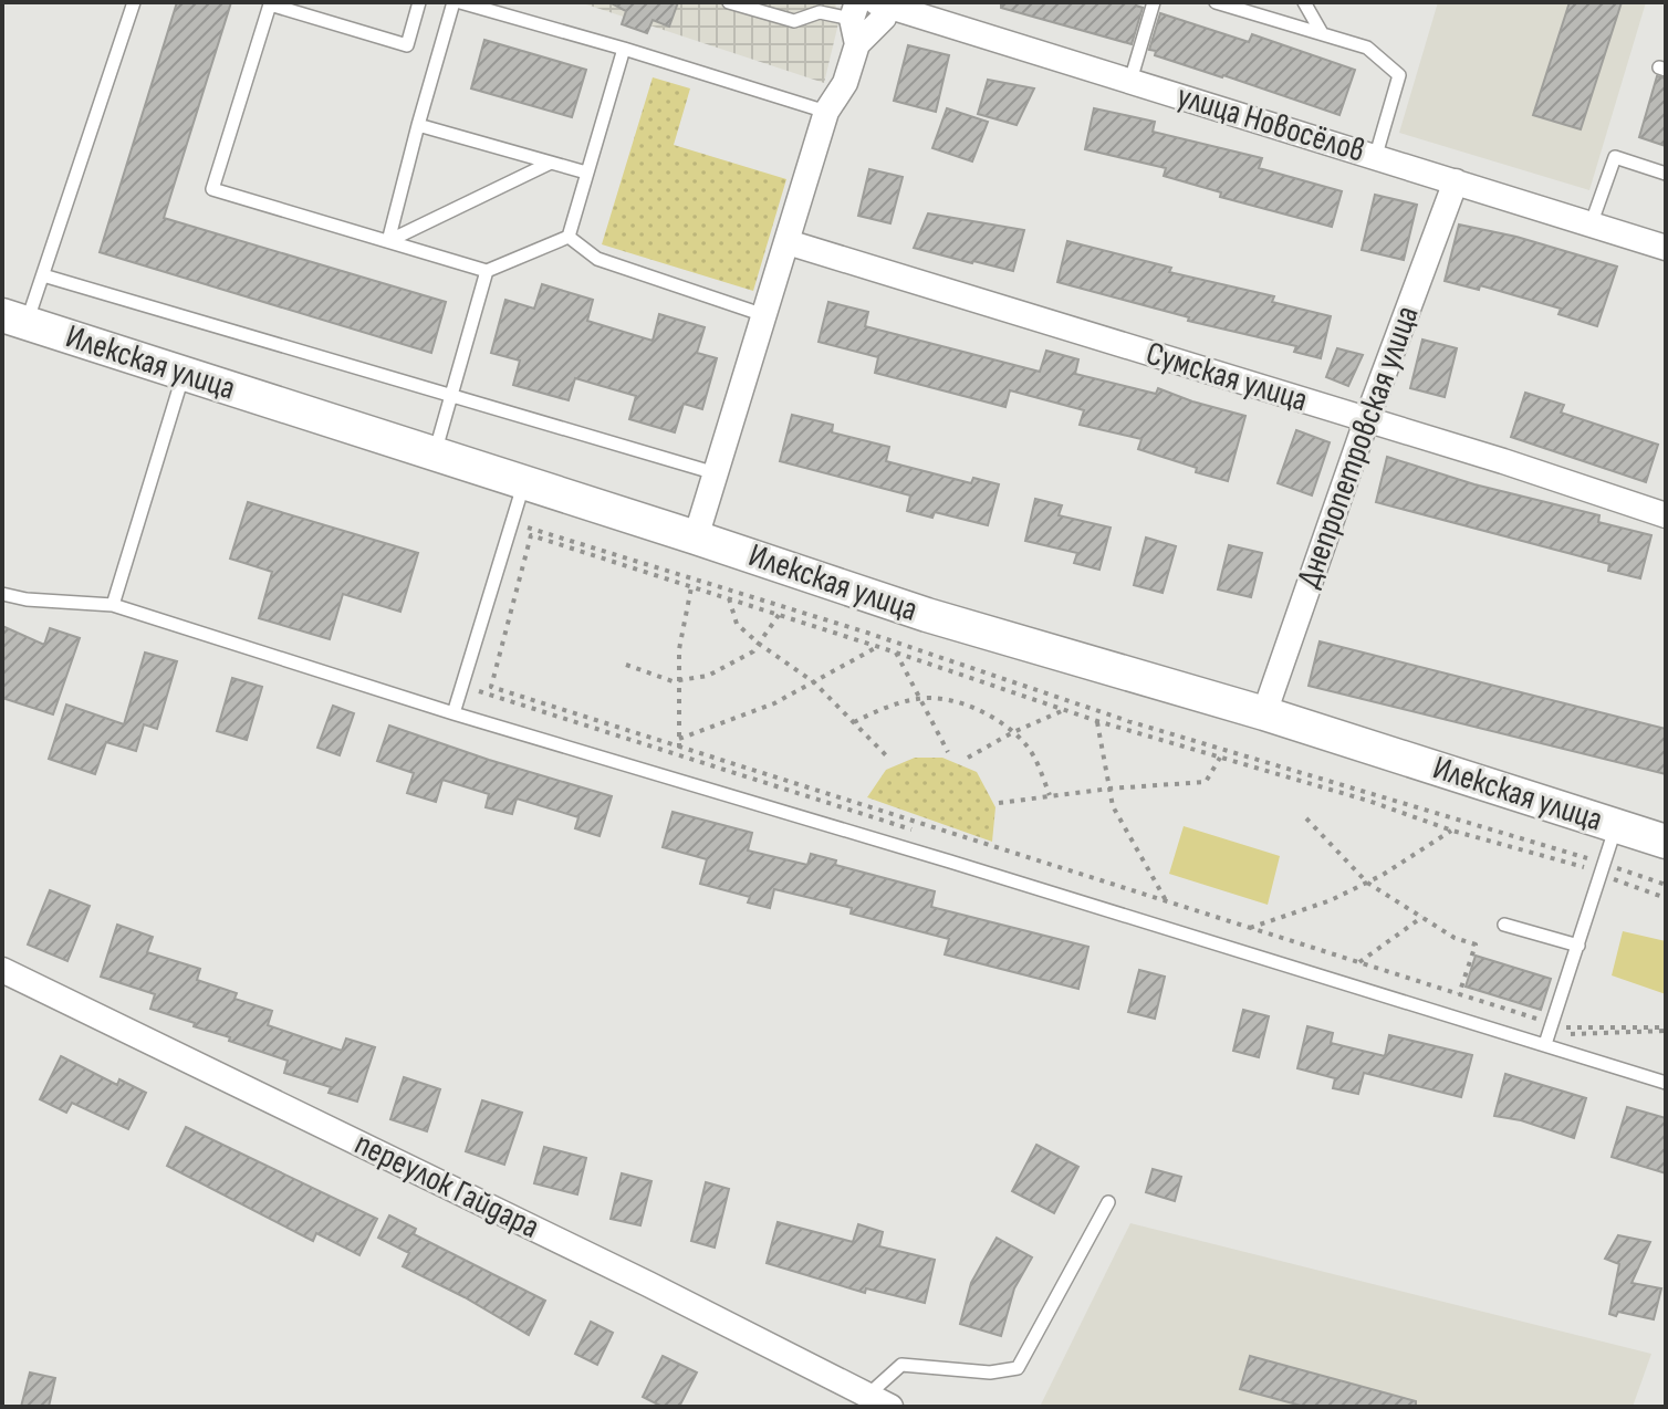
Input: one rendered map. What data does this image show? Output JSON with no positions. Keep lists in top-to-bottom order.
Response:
{
  "streets": {
    "street": [
      "улица Новосёлов",
      "Илекская улица",
      "Сумская улица",
      "Днепропетровская улица",
      "переулок Гайдара"
    ]
  },
  "crossings": [
    ["улица Новосёлов", "Днепропетровская улица"],
    ["Илекская улица", "Днепропетровская улица"],
    ["Сумская улица", "Днепропетровская улица"]
  ]
}
